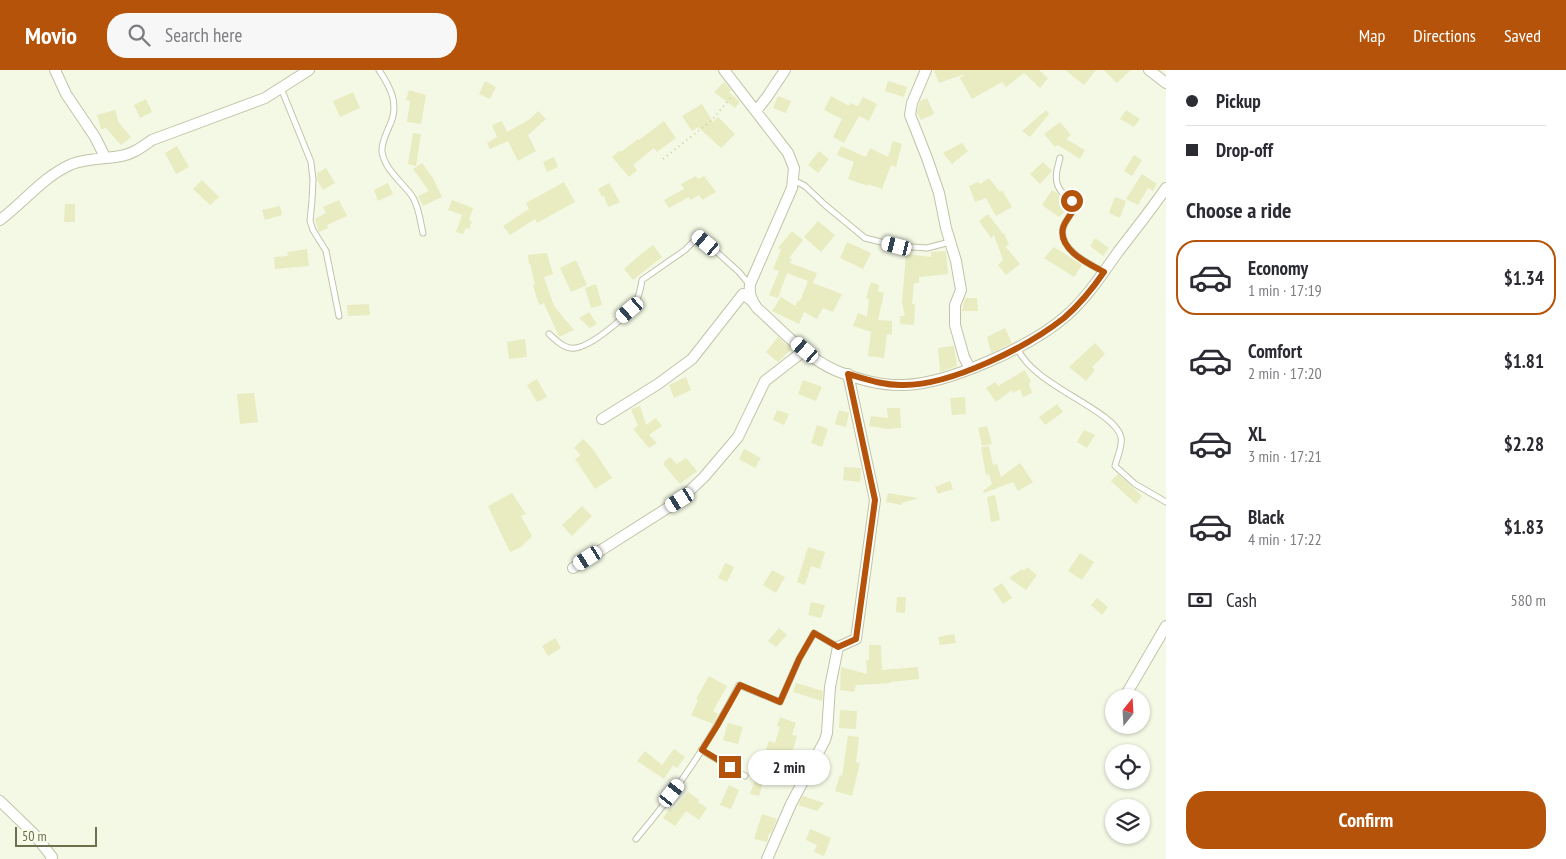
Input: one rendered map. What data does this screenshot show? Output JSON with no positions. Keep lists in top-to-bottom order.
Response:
{
  "scale_bar": "50 m",
  "north": "top",
  "page": {
    "header": "Movio",
    "search": "Search here",
    "nav": ["Map", "Directions", "Saved"],
    "banner": ["Pickup", "Drop-off"],
    "heading": "Choose a ride",
    "list": [
      {
        "name": "Economy",
        "note": "1 min · 17:19",
        "value": "$1.34"
      },
      {
        "name": "Comfort",
        "note": "2 min · 17:20",
        "value": "$1.81"
      },
      {
        "name": "XL",
        "note": "3 min · 17:21",
        "value": "$2.28"
      },
      {
        "name": "Black",
        "note": "4 min · 17:22",
        "value": "$1.83"
      }
    ],
    "pay": ["Cash", "580 m"],
    "bubble": "2 min",
    "buttons": "Confirm",
    "scale": "50 m"
  }
}
